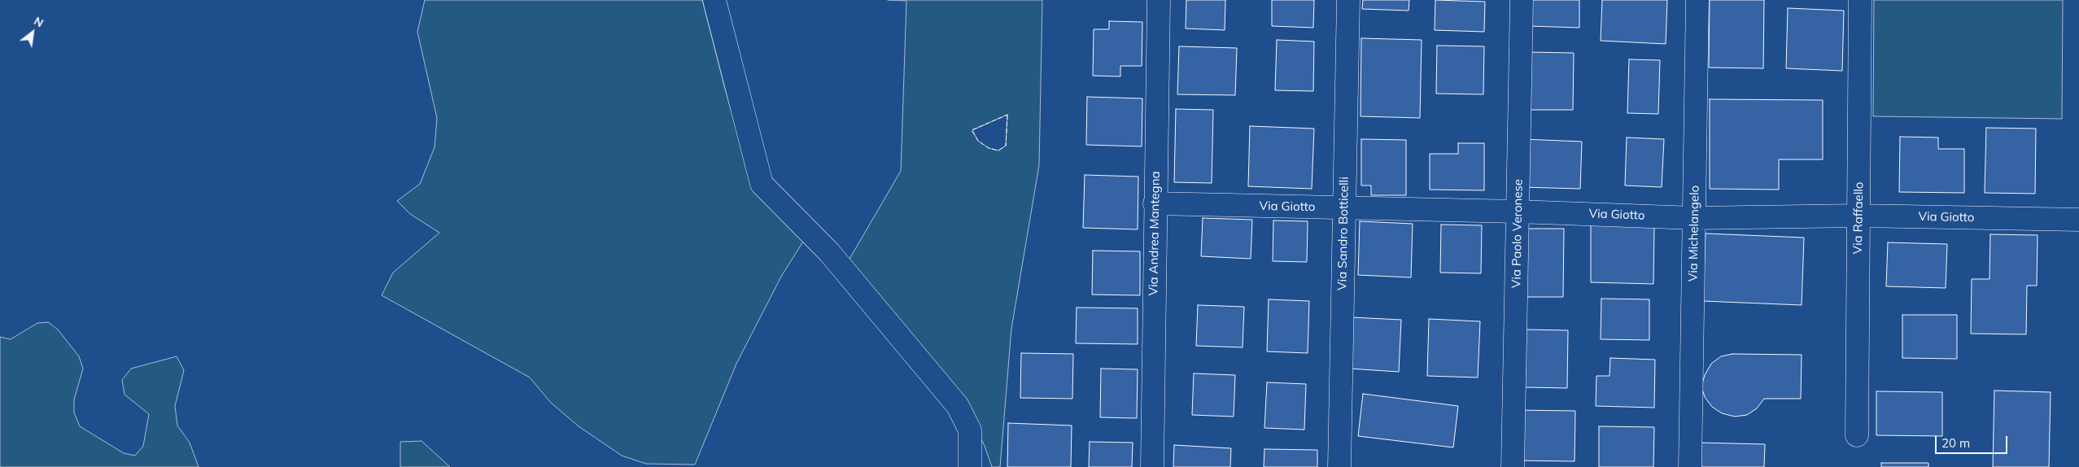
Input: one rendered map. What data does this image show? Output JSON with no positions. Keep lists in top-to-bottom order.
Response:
{
  "streets": {
    "street": [
      "Via Giotto",
      "Via Raffaello",
      "Via Andrea Mantegna",
      "Via Sandro Botticelli",
      "Via Paolo Veronese",
      "Via Michelangelo"
    ]
  },
  "crossings": [
    ["Via Giotto", "Via Raffaello"],
    ["Via Giotto", "Via Andrea Mantegna"],
    ["Via Giotto", "Via Sandro Botticelli"],
    ["Via Giotto", "Via Paolo Veronese"],
    ["Via Giotto", "Via Michelangelo"]
  ],
  "scale_bar": "20 m",
  "north": "top right"
}
